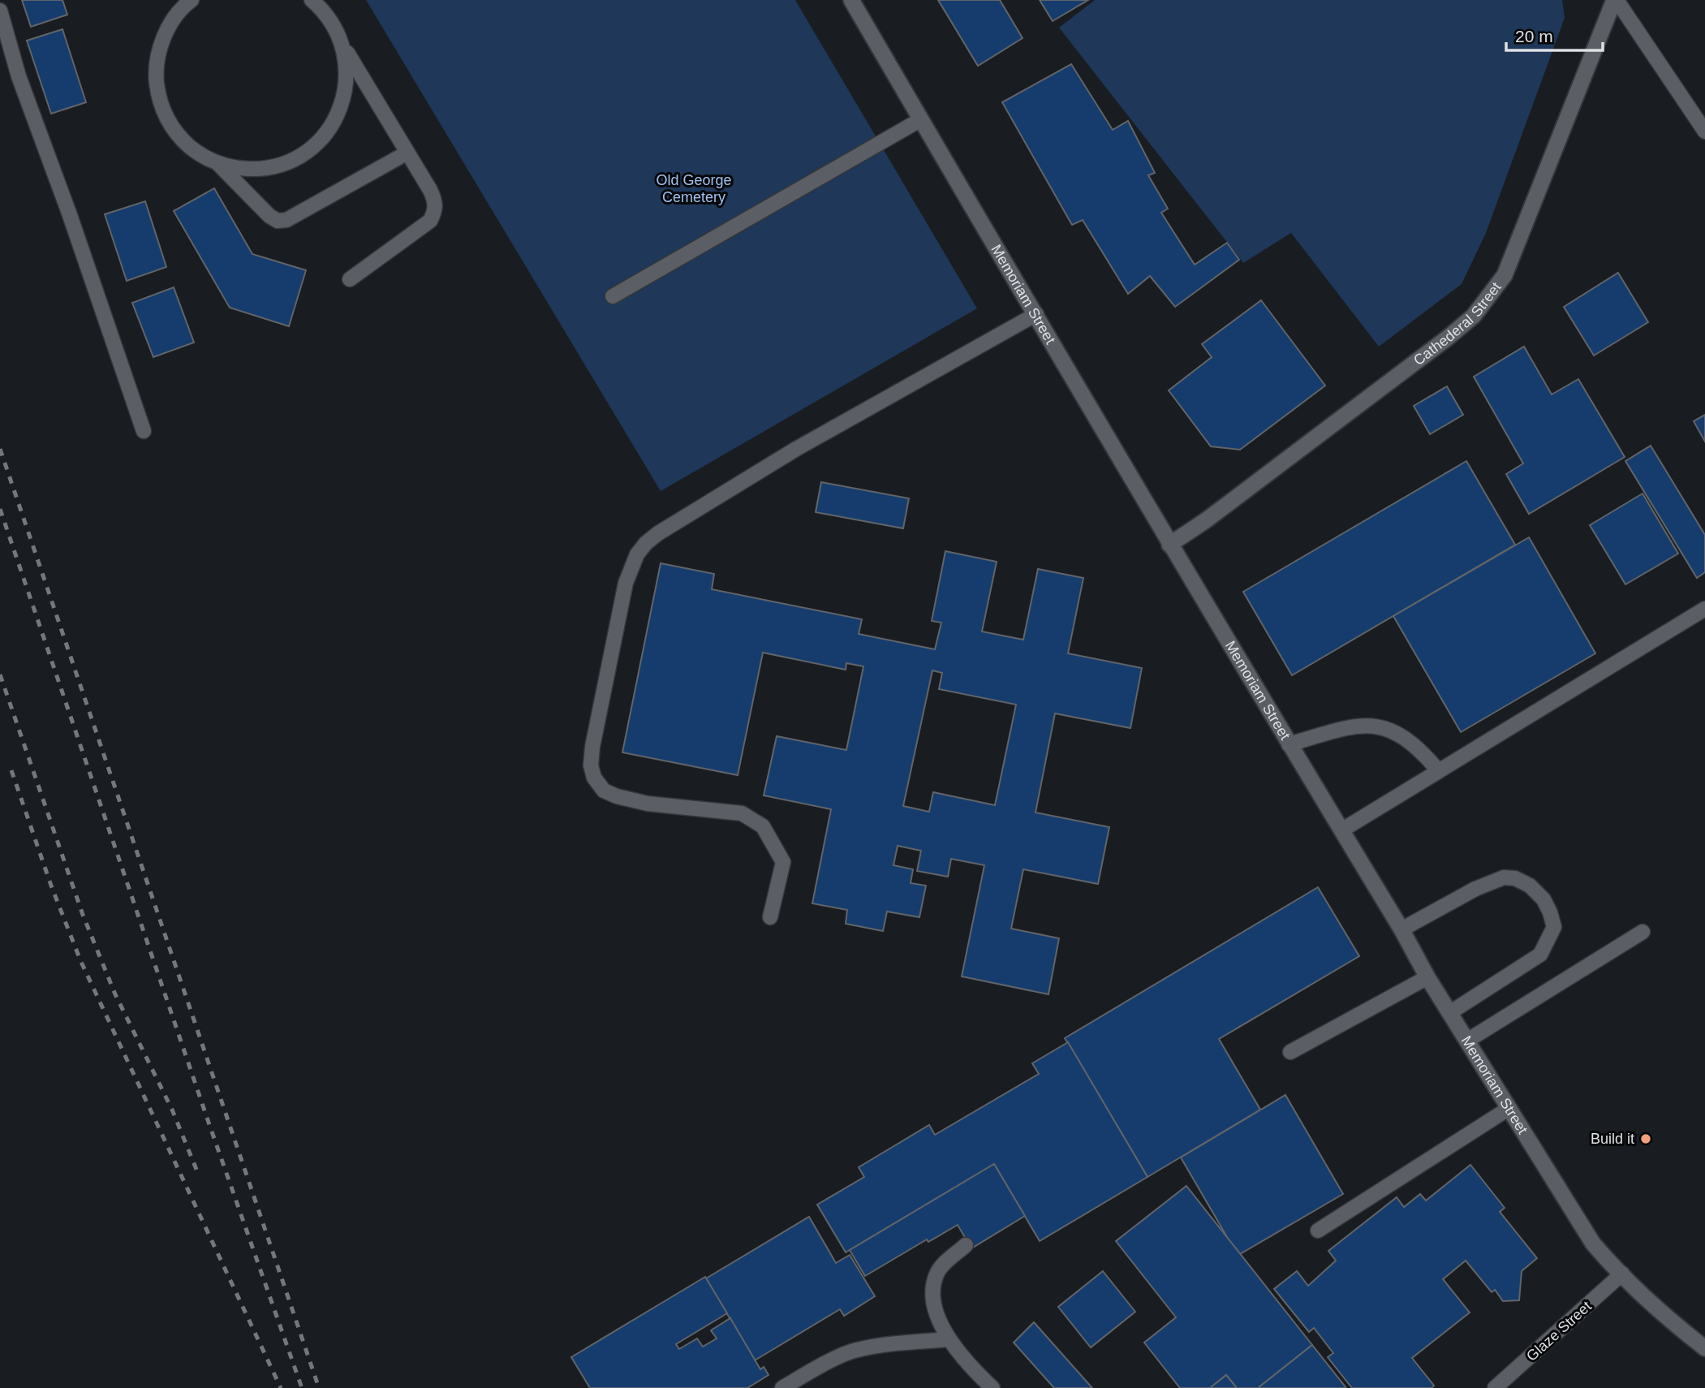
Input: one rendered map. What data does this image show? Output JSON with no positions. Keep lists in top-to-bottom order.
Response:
{
  "streets": {
    "street": ["Memoriam Street", "Cathederal Street"],
    "lane": ["Glaze Street"]
  },
  "crossings": [
    ["Memoriam Street", "Cathederal Street"],
    ["Memoriam Street", "Glaze Street"]
  ],
  "parks": ["Old George Cemetery"],
  "places": ["Build it"],
  "scale_bar": "20 m"
}
